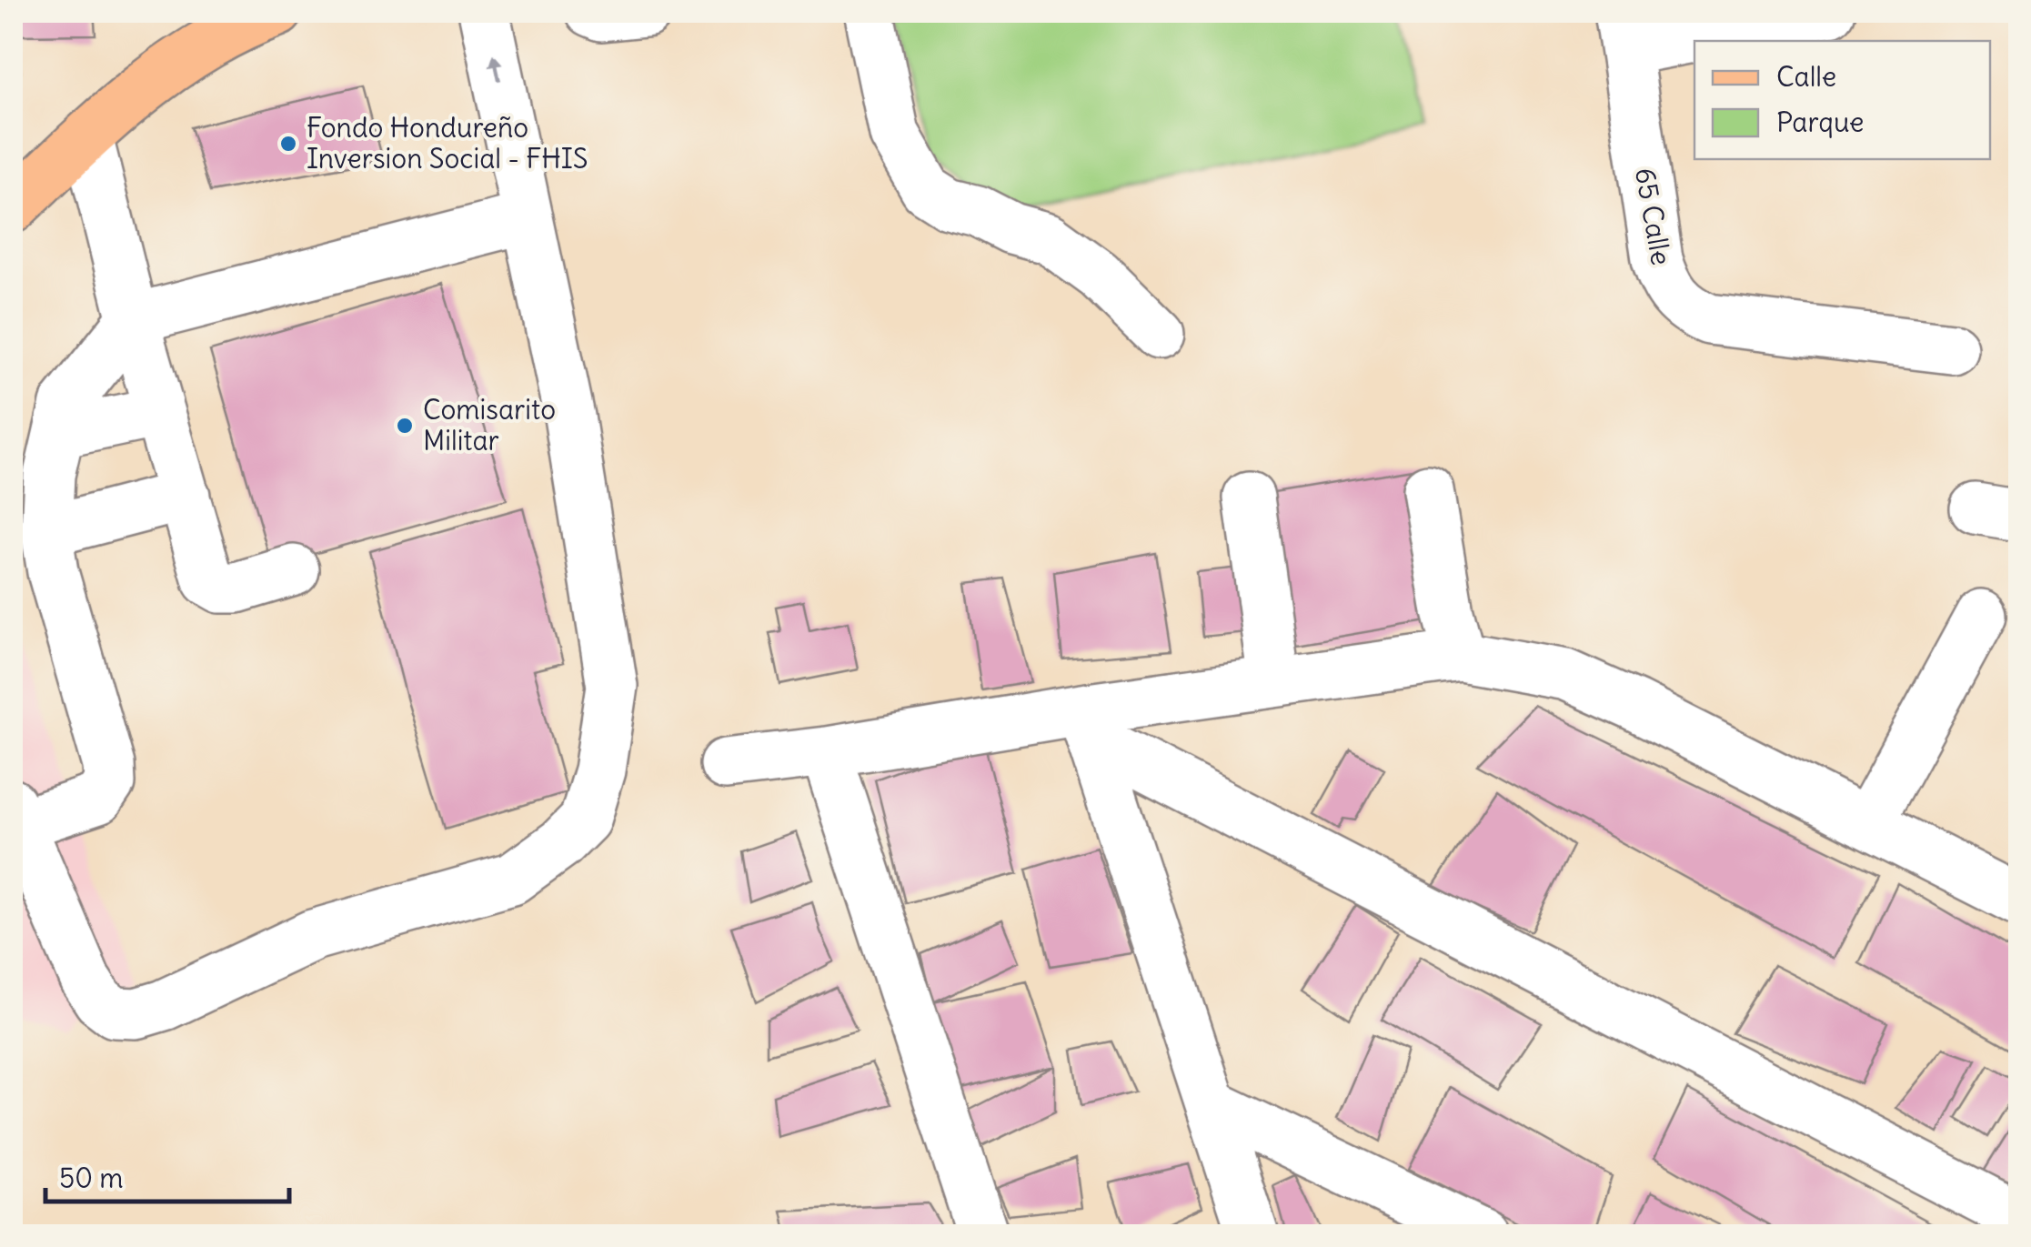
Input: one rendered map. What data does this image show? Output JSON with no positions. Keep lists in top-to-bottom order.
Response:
{
  "streets": {
    "street": ["65 Calle"]
  },
  "places": ["Fondo Hondureño Inversion Social - FHIS", "Comisarito Militar"],
  "legend": ["Calle", "Parque"],
  "scale_bar": "50 m"
}
